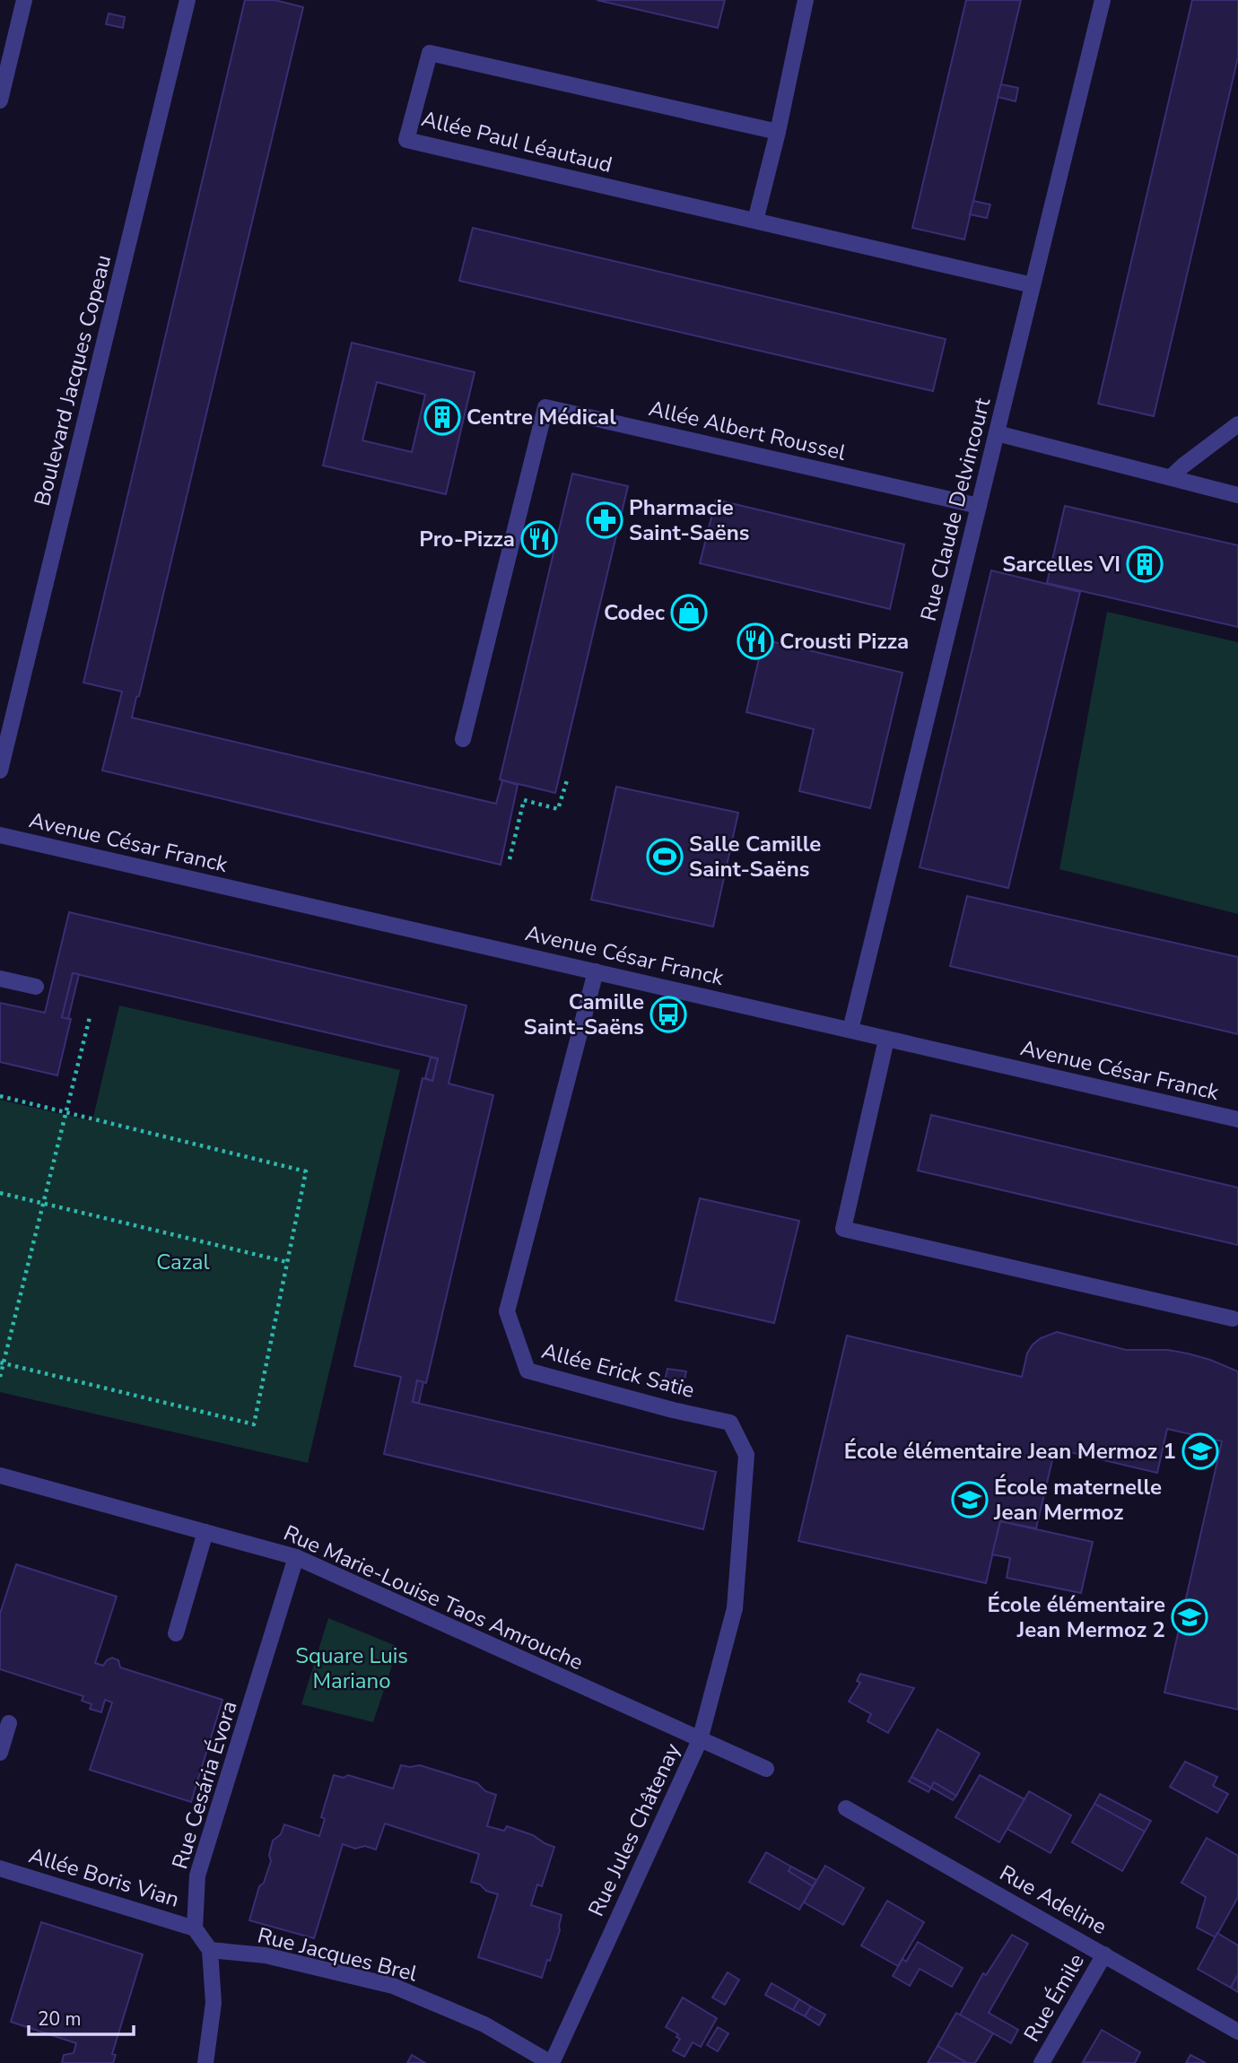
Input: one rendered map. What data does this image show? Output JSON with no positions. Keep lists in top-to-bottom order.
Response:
{
  "streets": {
    "street": [
      "Allée Paul Léautaud",
      "Boulevard Jacques Copeau",
      "Allée Albert Roussel",
      "Rue Claude Delvincourt",
      "Avenue César Franck",
      "Allée Erick Satie",
      "Rue Marie-Louise Taos Amrouche",
      "Rue Cesária Évora",
      "Rue Jules Châtenay",
      "Allée Boris Vian",
      "Rue Adeline",
      "Rue Jacques Brel",
      "Rue Émile"
    ]
  },
  "crossings": [
    ["Allée Paul Léautaud", "Rue Claude Delvincourt"],
    ["Allée Albert Roussel", "Rue Claude Delvincourt"],
    ["Rue Claude Delvincourt", "Avenue César Franck"],
    ["Avenue César Franck", "Allée Erick Satie"],
    ["Allée Erick Satie", "Rue Jules Châtenay"],
    ["Rue Marie-Louise Taos Amrouche", "Rue Cesária Évora"],
    ["Rue Marie-Louise Taos Amrouche", "Rue Jules Châtenay"],
    ["Rue Cesária Évora", "Allée Boris Vian"],
    ["Rue Jules Châtenay", "Rue Jacques Brel"],
    ["Rue Adeline", "Rue Émile"]
  ],
  "parks": ["Cazal", "Square Luis Mariano"],
  "places": {
    "building": ["Centre Médical", "Sarcelles VI"],
    "pharmacy": ["Pharmacie Saint-Saëns"],
    "restaurant": ["Pro-Pizza", "Crousti Pizza"],
    "shop": ["Codec"],
    "sports": ["Salle Camille Saint-Saëns"],
    "bus stop": ["Camille Saint-Saëns"],
    "school or university": ["École élémentaire Jean Mermoz 1", "École maternelle Jean Mermoz", "École élémentaire Jean Mermoz 2"]
  },
  "scale_bar": "20 m"
}
